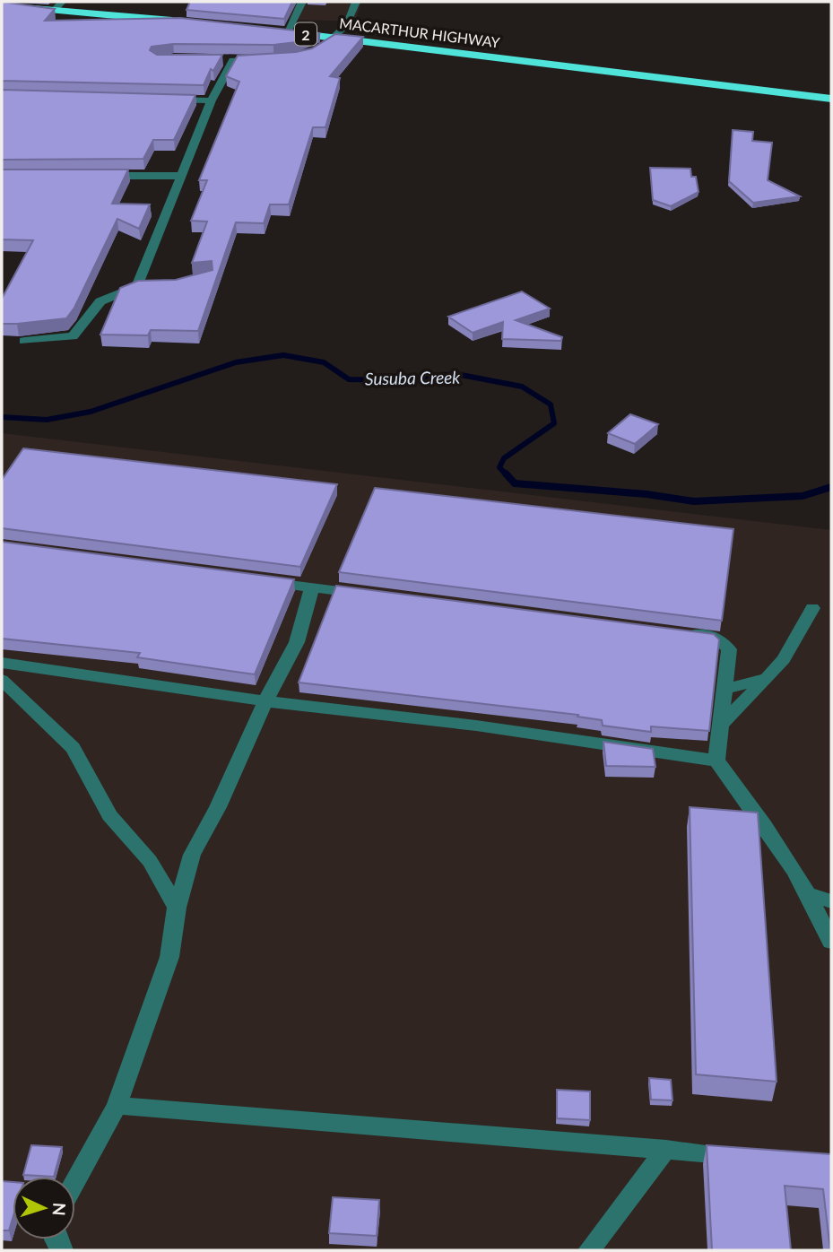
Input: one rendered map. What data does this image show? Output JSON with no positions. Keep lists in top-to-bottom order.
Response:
{
  "streets": {
    "highway": ["MACARTHUR HIGHWAY", "2"]
  },
  "water": ["Susuba Creek"],
  "north": "right"
}
